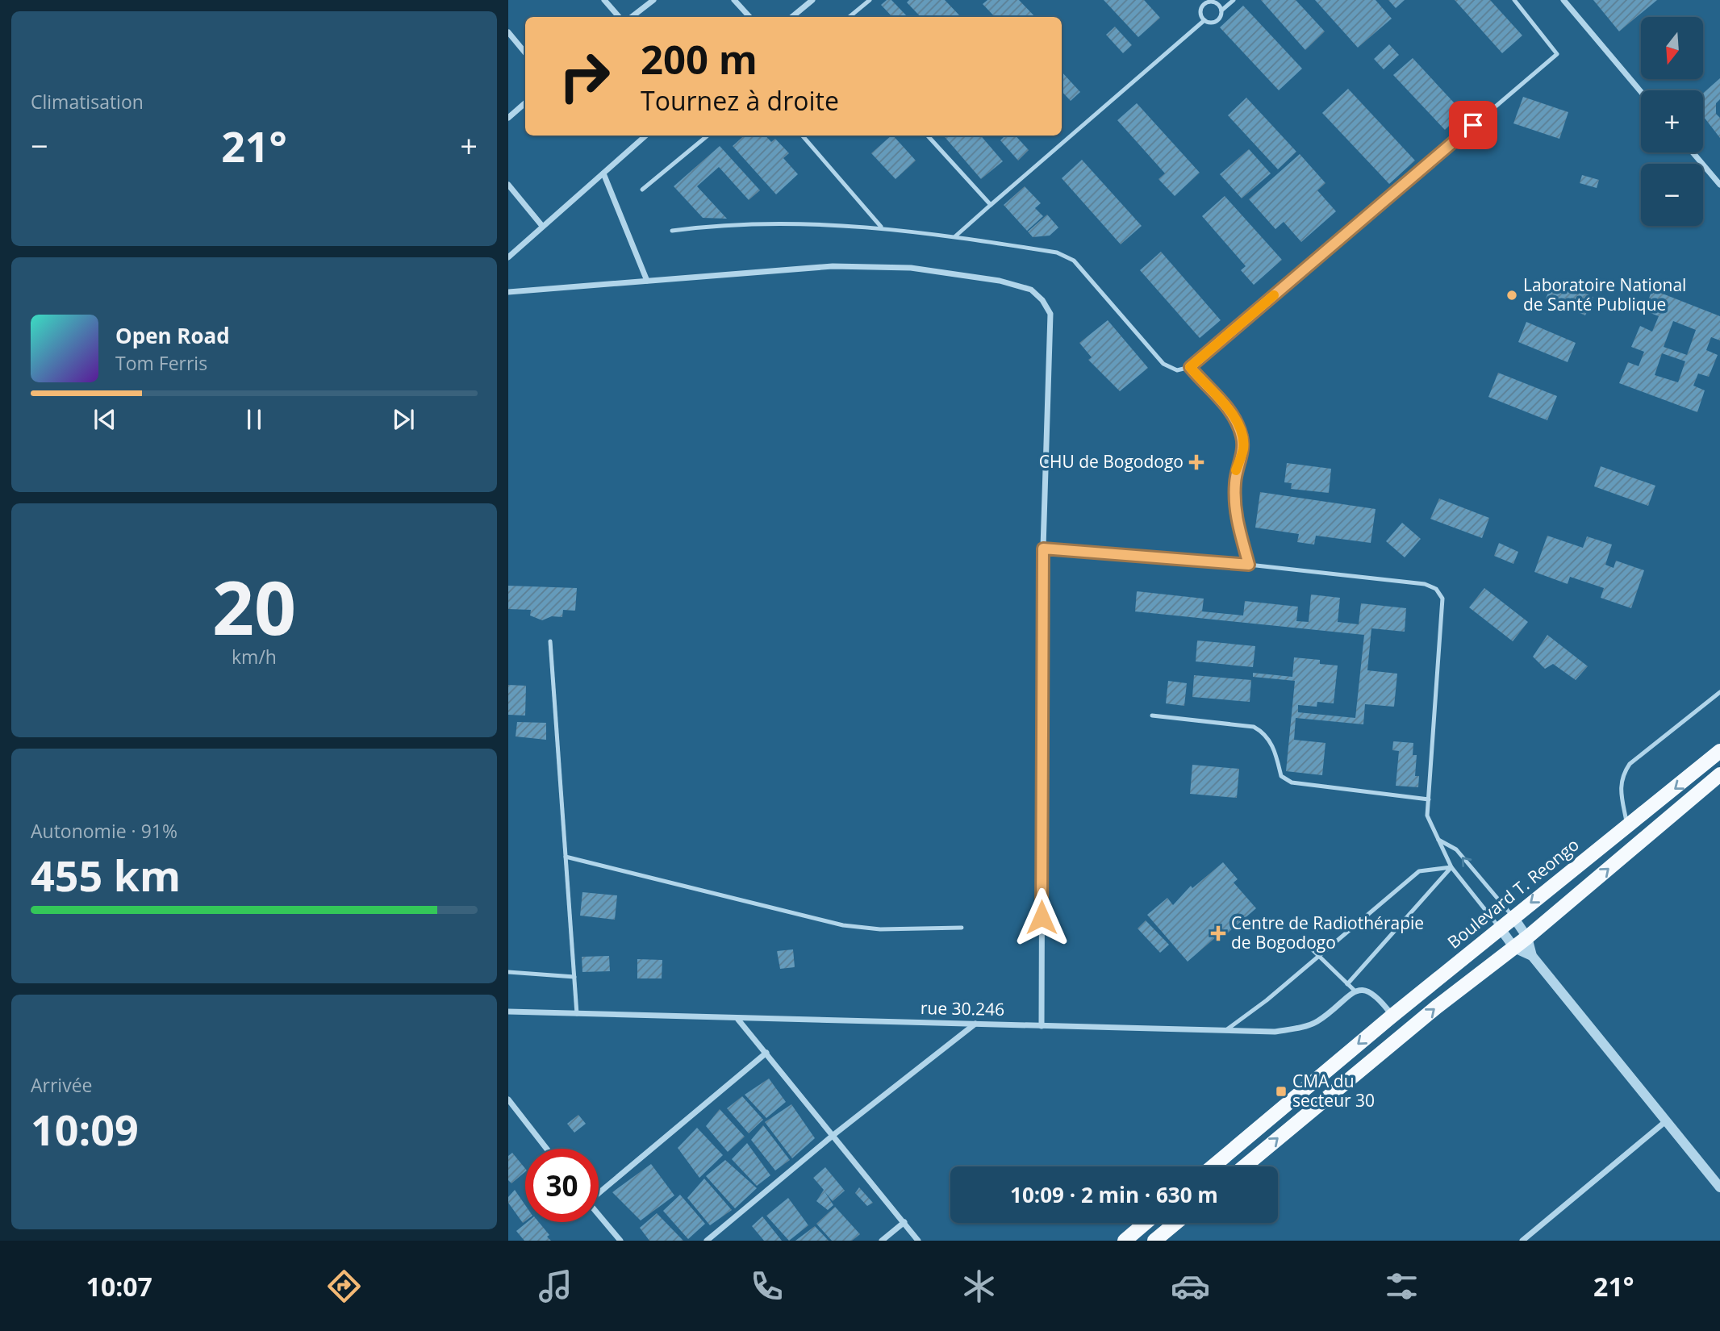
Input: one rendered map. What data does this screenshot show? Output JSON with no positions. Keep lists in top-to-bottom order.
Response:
{
  "streets": {
    "main road": ["Boulevard T. Reongo"],
    "street": ["rue 30.246"]
  },
  "places": {
    "other": ["Laboratoire National de Santé Publique"],
    "health": ["CHU de Bogodogo", "Centre de Radiothérapie de Bogodogo"],
    "transit": ["CMA du secteur 30"]
  },
  "north": "bottom",
  "page": {
    "tile": [
      "Climatisation",
      ["20", "km/h"],
      ["Autonomie · 91%", "455 km"],
      ["Arrivée", "10:09"]
    ],
    "map_buttons": ["+", "−"],
    "turn": ["200 m", "Tournez à droite"],
    "heat": ["−", "21°", "+"],
    "song": ["Open Road", "Tom Ferris"],
    "limit": "30",
    "trip": "10:09 · 2 min · 630 m",
    "tabs": ["10:07", "21°"]
  }
}
